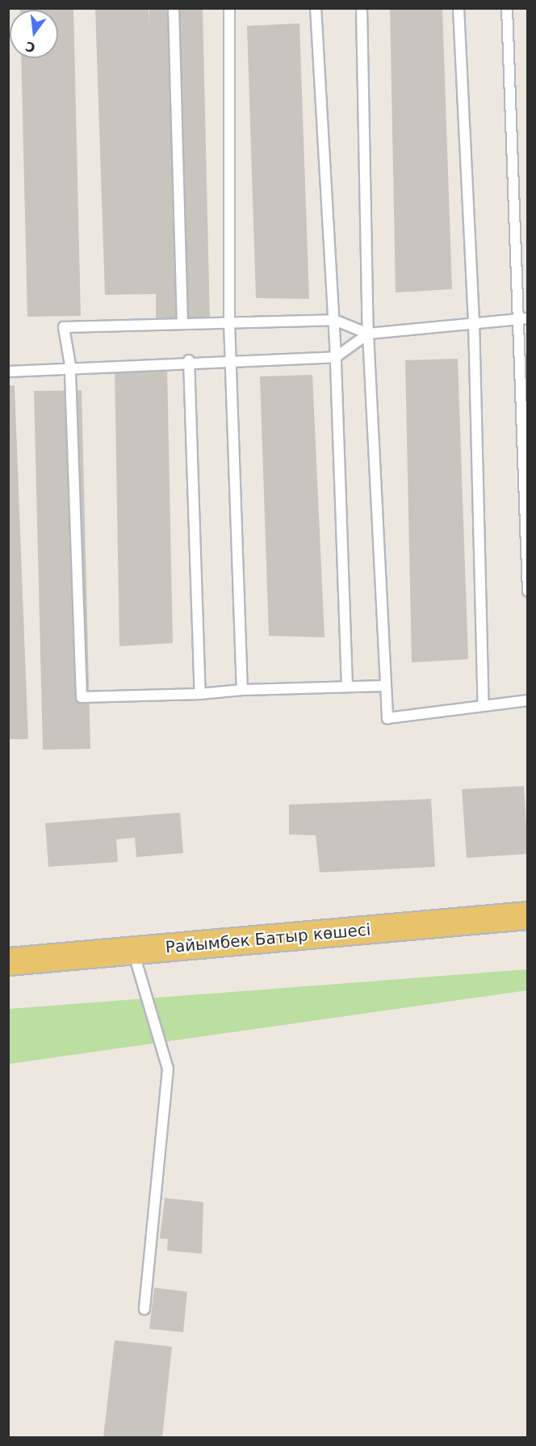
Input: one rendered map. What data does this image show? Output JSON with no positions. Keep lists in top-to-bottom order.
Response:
{
  "streets": {
    "main road": ["Райымбек Батыр көшесі"]
  },
  "north": "bottom"
}
